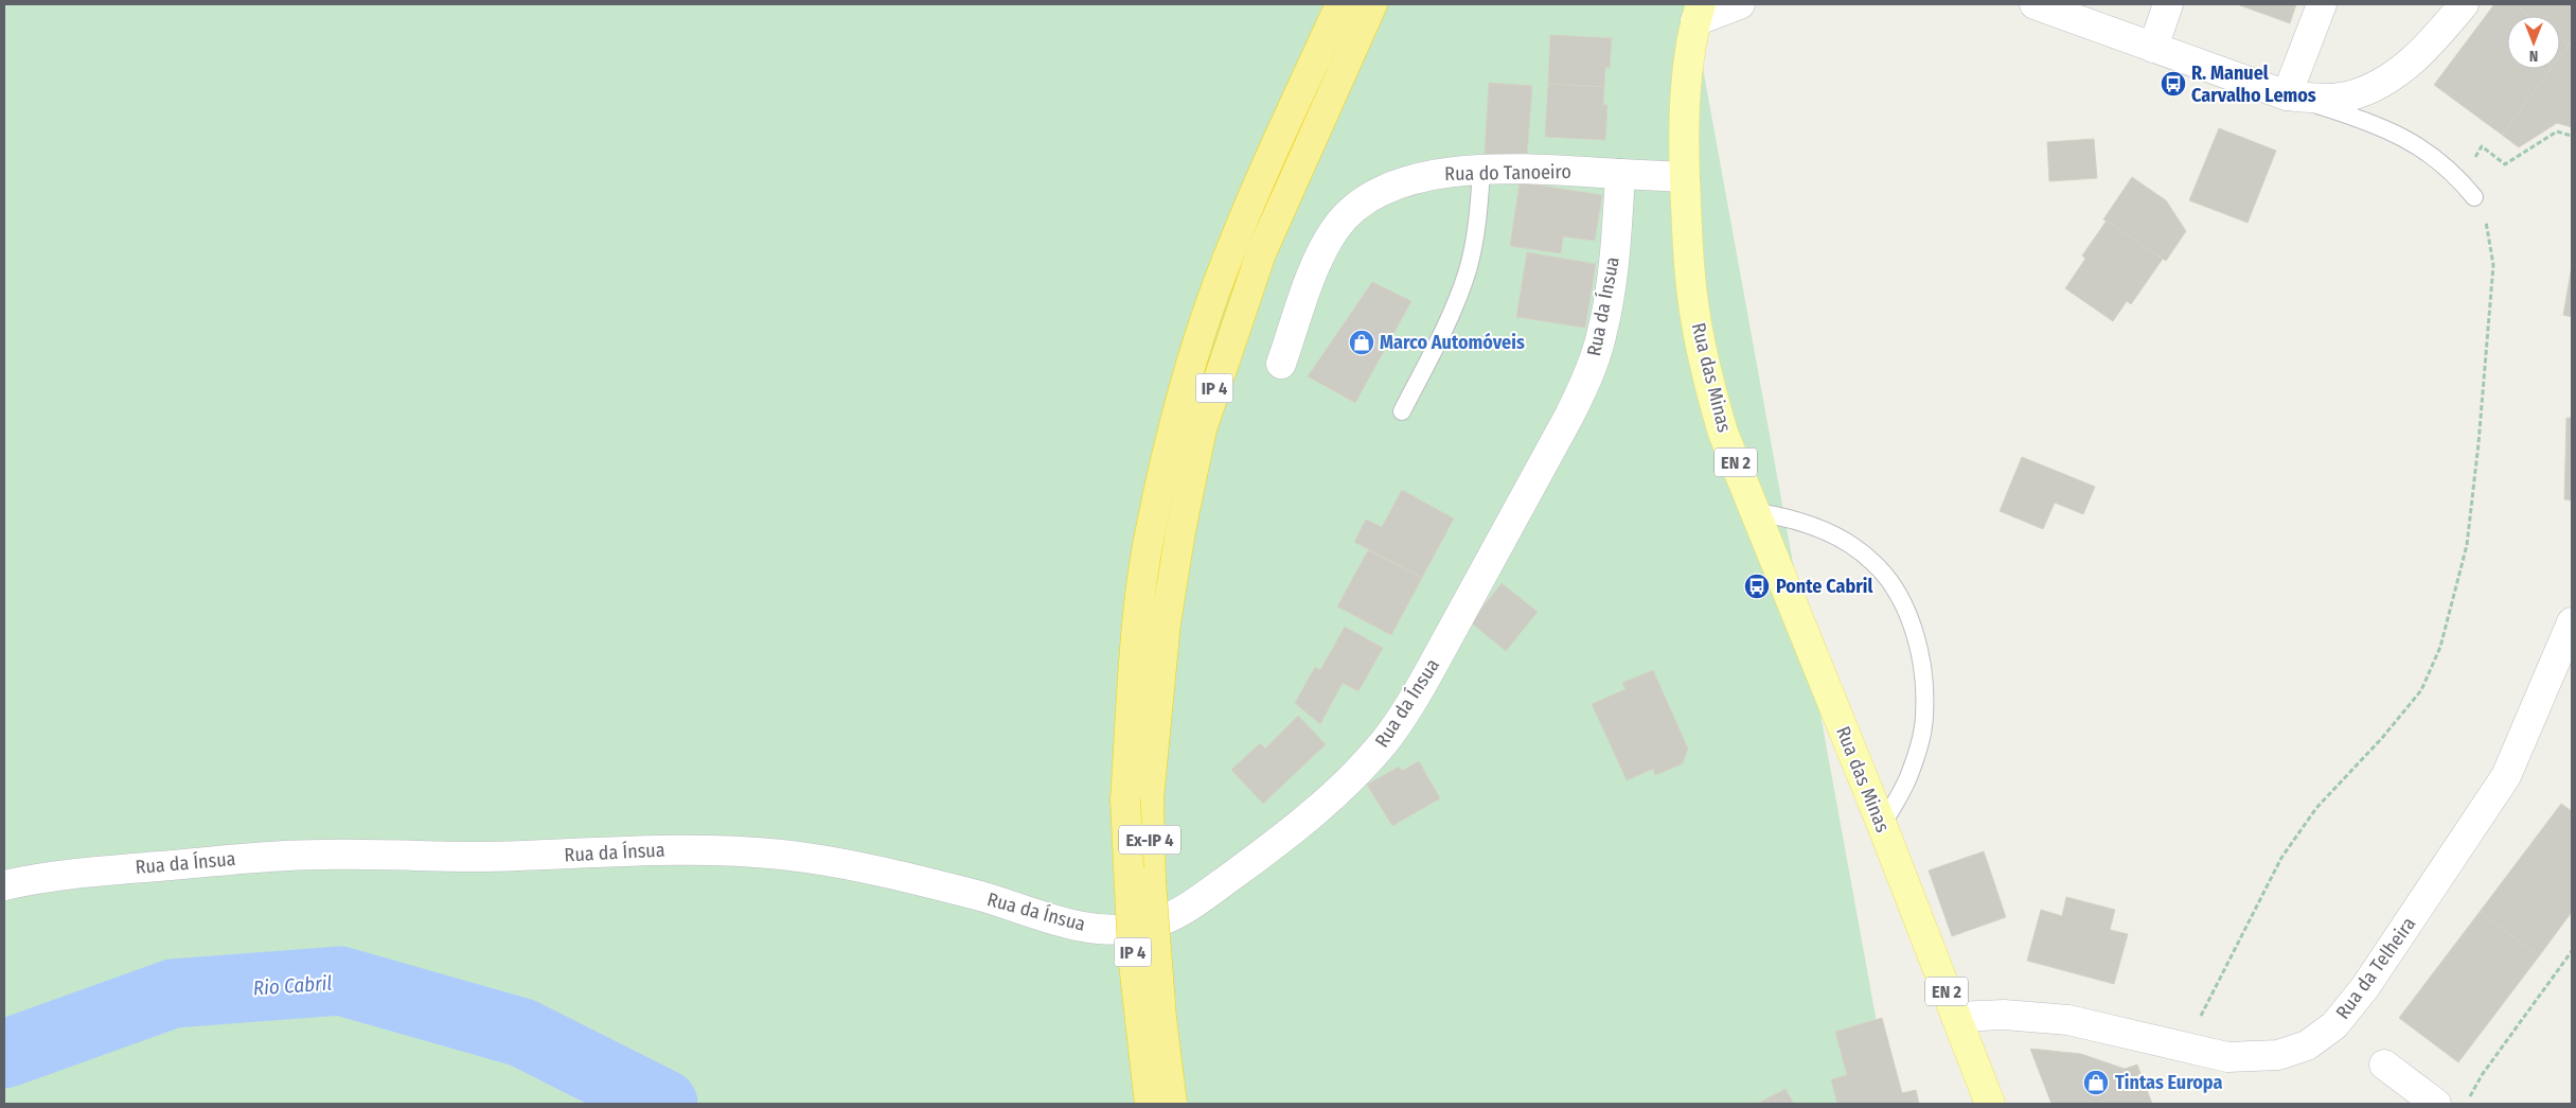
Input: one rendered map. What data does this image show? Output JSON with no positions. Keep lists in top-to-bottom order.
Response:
{
  "streets": {
    "highway": ["IP 4", "Ex-IP 4"],
    "main road": ["Rua das Minas", "EN 2"],
    "street": ["Rua do Tanoeiro", "Rua da Ínsua", "Rua da Telheira"]
  },
  "crossings": [
    ["Rua do Tanoeiro", "Rua da Ínsua"],
    ["Rua das Minas", "EN 2"],
    ["Rua das Minas", "Rua da Telheira"],
    ["IP 4", "Ex-IP 4"],
    ["EN 2", "Rua da Telheira"]
  ],
  "water": ["Rio Cabril"],
  "places": {
    "bus stop": ["R. Manuel Carvalho Lemos", "Ponte Cabril"],
    "shop": ["Marco Automóveis", "Tintas Europa"]
  },
  "north": "bottom"
}
